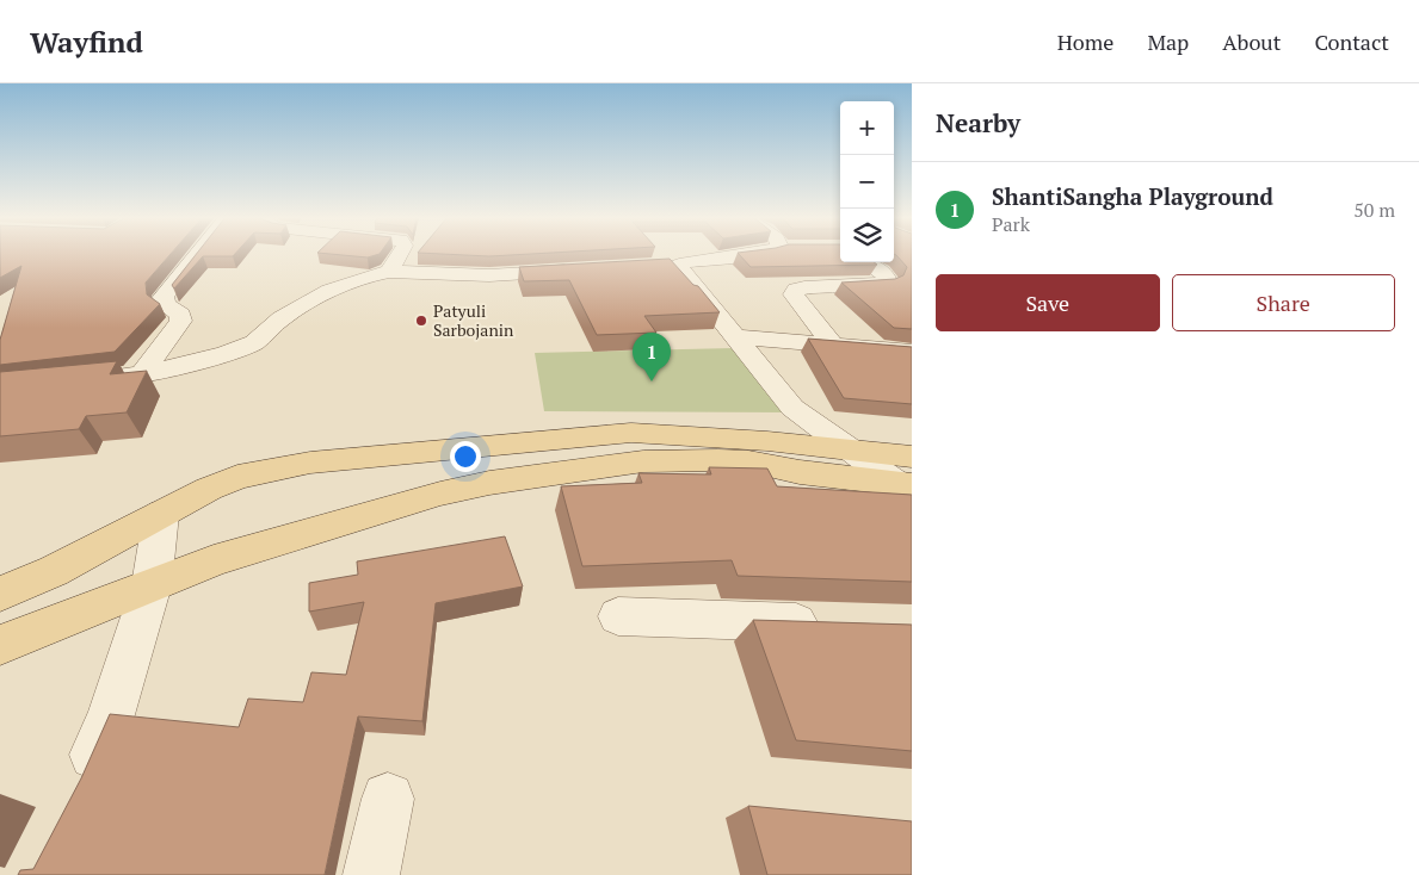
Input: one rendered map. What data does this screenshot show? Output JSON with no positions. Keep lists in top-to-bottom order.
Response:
{
  "places": ["Patyuli Sarbojanin"],
  "page": {
    "header": "Wayfind",
    "nav": [
      "Home",
      "Map",
      "About",
      "Contact"
    ],
    "heading": "Nearby",
    "map_buttons": ["+", "−"],
    "list": [
      {
        "mark": "1",
        "name": "ShantiSangha Playground",
        "note": "Park",
        "value": "50 m"
      }
    ],
    "buttons": ["Save", "Share"],
    "pins": "1"
  }
}
